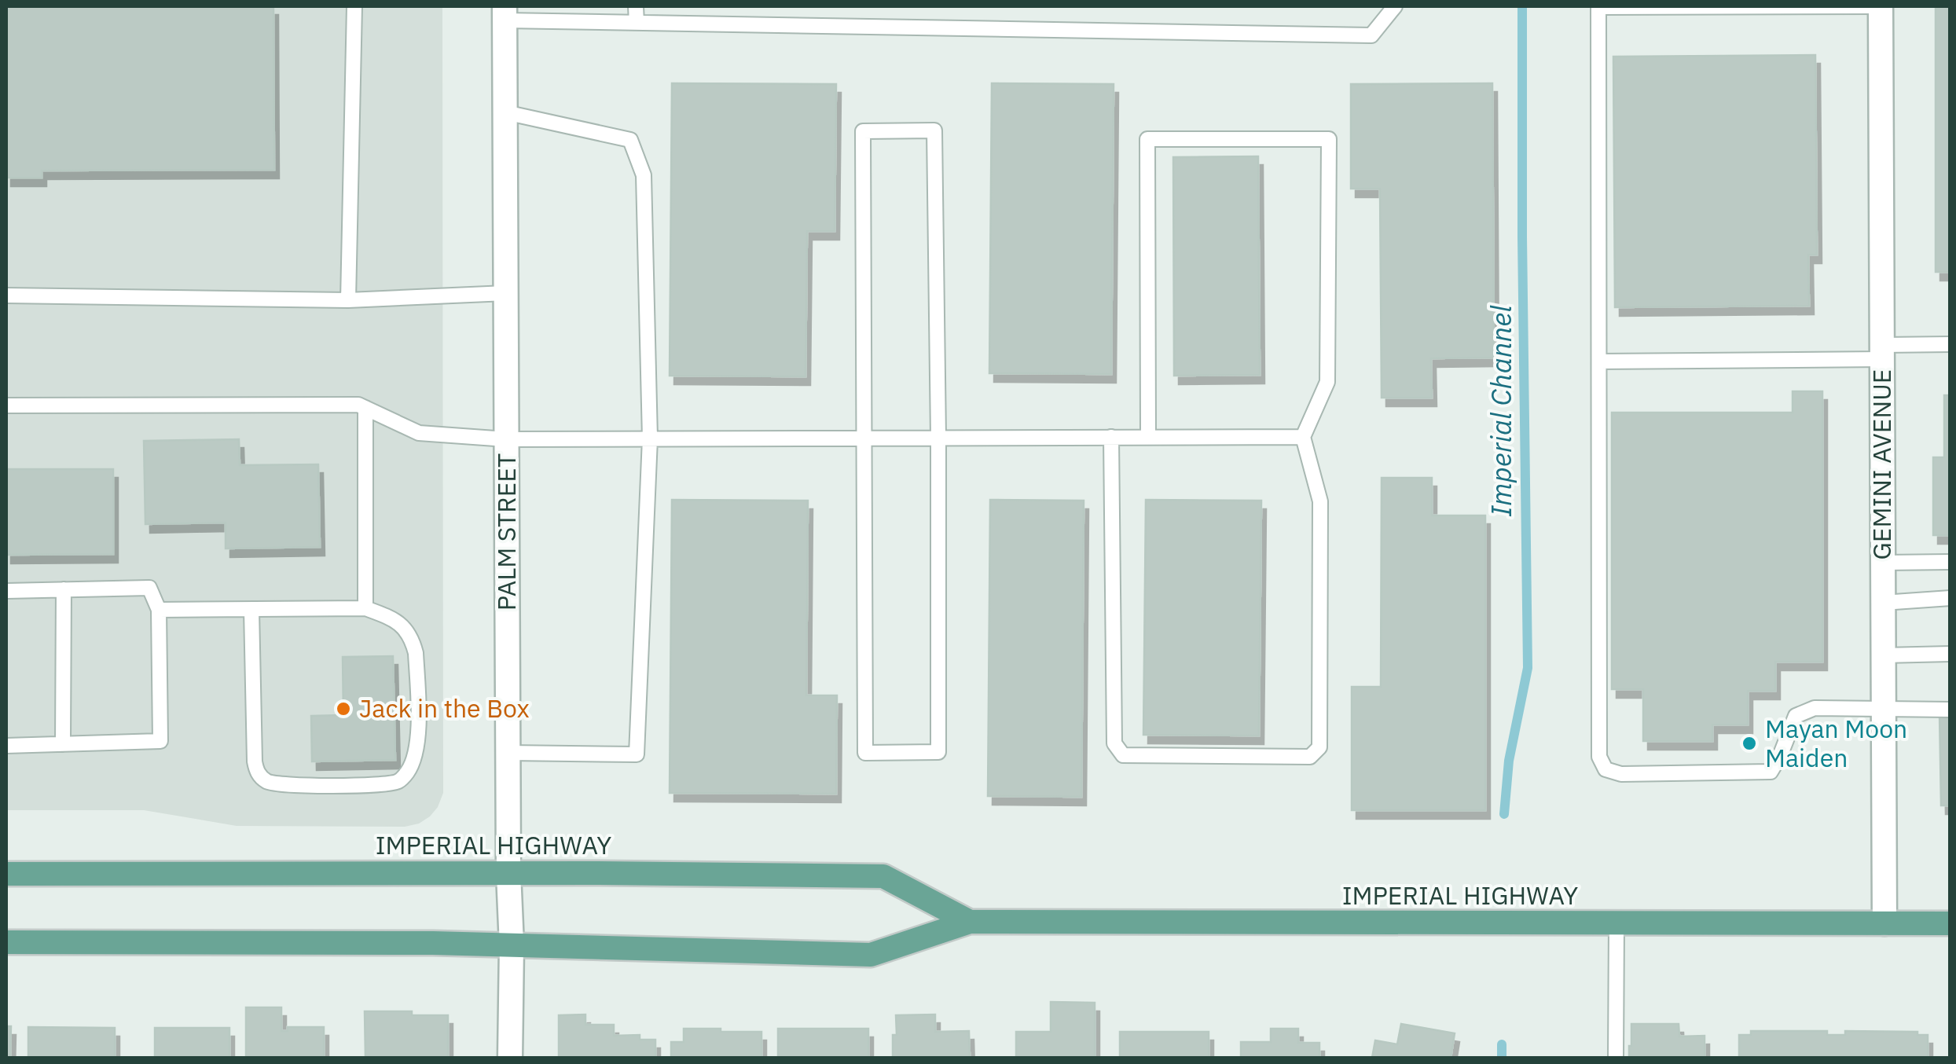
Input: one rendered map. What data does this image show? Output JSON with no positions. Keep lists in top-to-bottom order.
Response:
{
  "streets": {
    "main road": ["IMPERIAL HIGHWAY"],
    "street": ["GEMINI AVENUE", "PALM STREET"]
  },
  "crossings": [
    ["GEMINI AVENUE", "IMPERIAL HIGHWAY"],
    ["PALM STREET", "IMPERIAL HIGHWAY"]
  ],
  "water": ["Imperial Channel"],
  "places": ["Jack in the Box", "Mayan Moon Maiden"]
}
